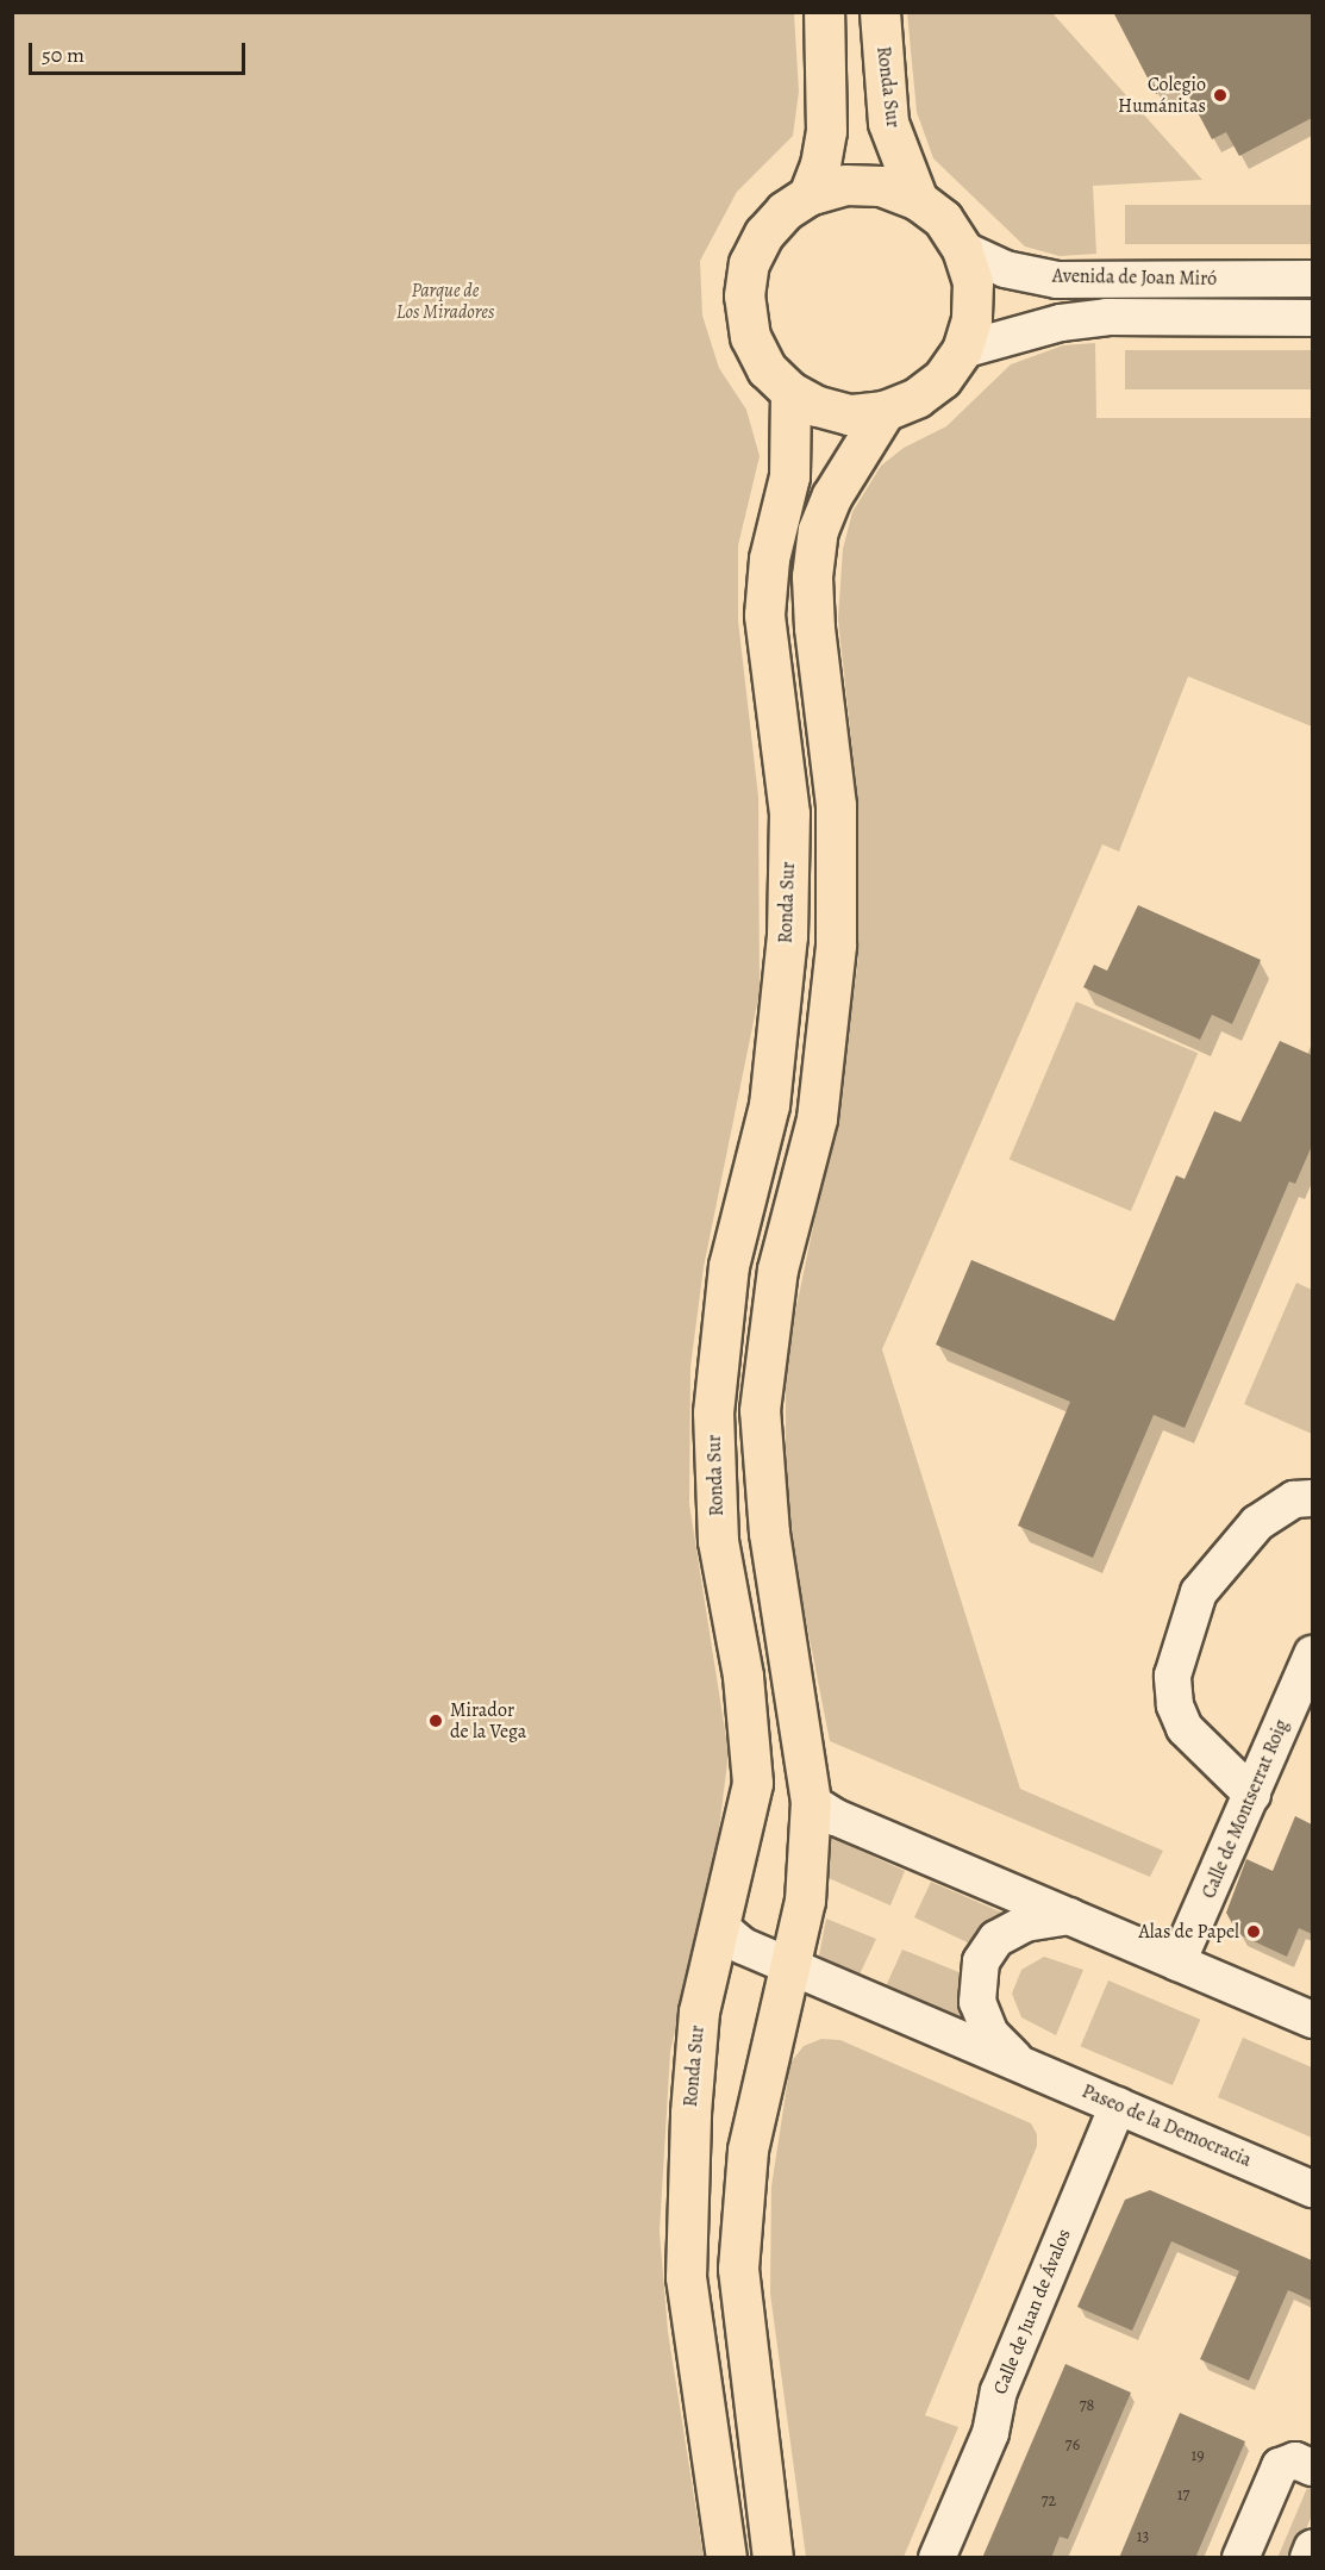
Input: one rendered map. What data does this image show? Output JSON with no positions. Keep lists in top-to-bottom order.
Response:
{
  "streets": {
    "main road": ["Ronda Sur"],
    "street": [
      "Avenida de Joan Miró",
      "Calle de Montserrat Roig",
      "Paseo de la Democracia",
      "Calle de Juan de Ávalos"
    ]
  },
  "crossings": [
    ["Ronda Sur", "Avenida de Joan Miró"],
    ["Ronda Sur", "Paseo de la Democracia"],
    ["Paseo de la Democracia", "Calle de Juan de Ávalos"]
  ],
  "parks": ["Parque de Los Miradores"],
  "places": ["Colegio Humánitas", "Mirador de la Vega", "Alas de Papel"],
  "house_numbers": [
    "78",
    "76",
    "19",
    "17",
    "72",
    "13"
  ],
  "scale_bar": "50 m"
}
